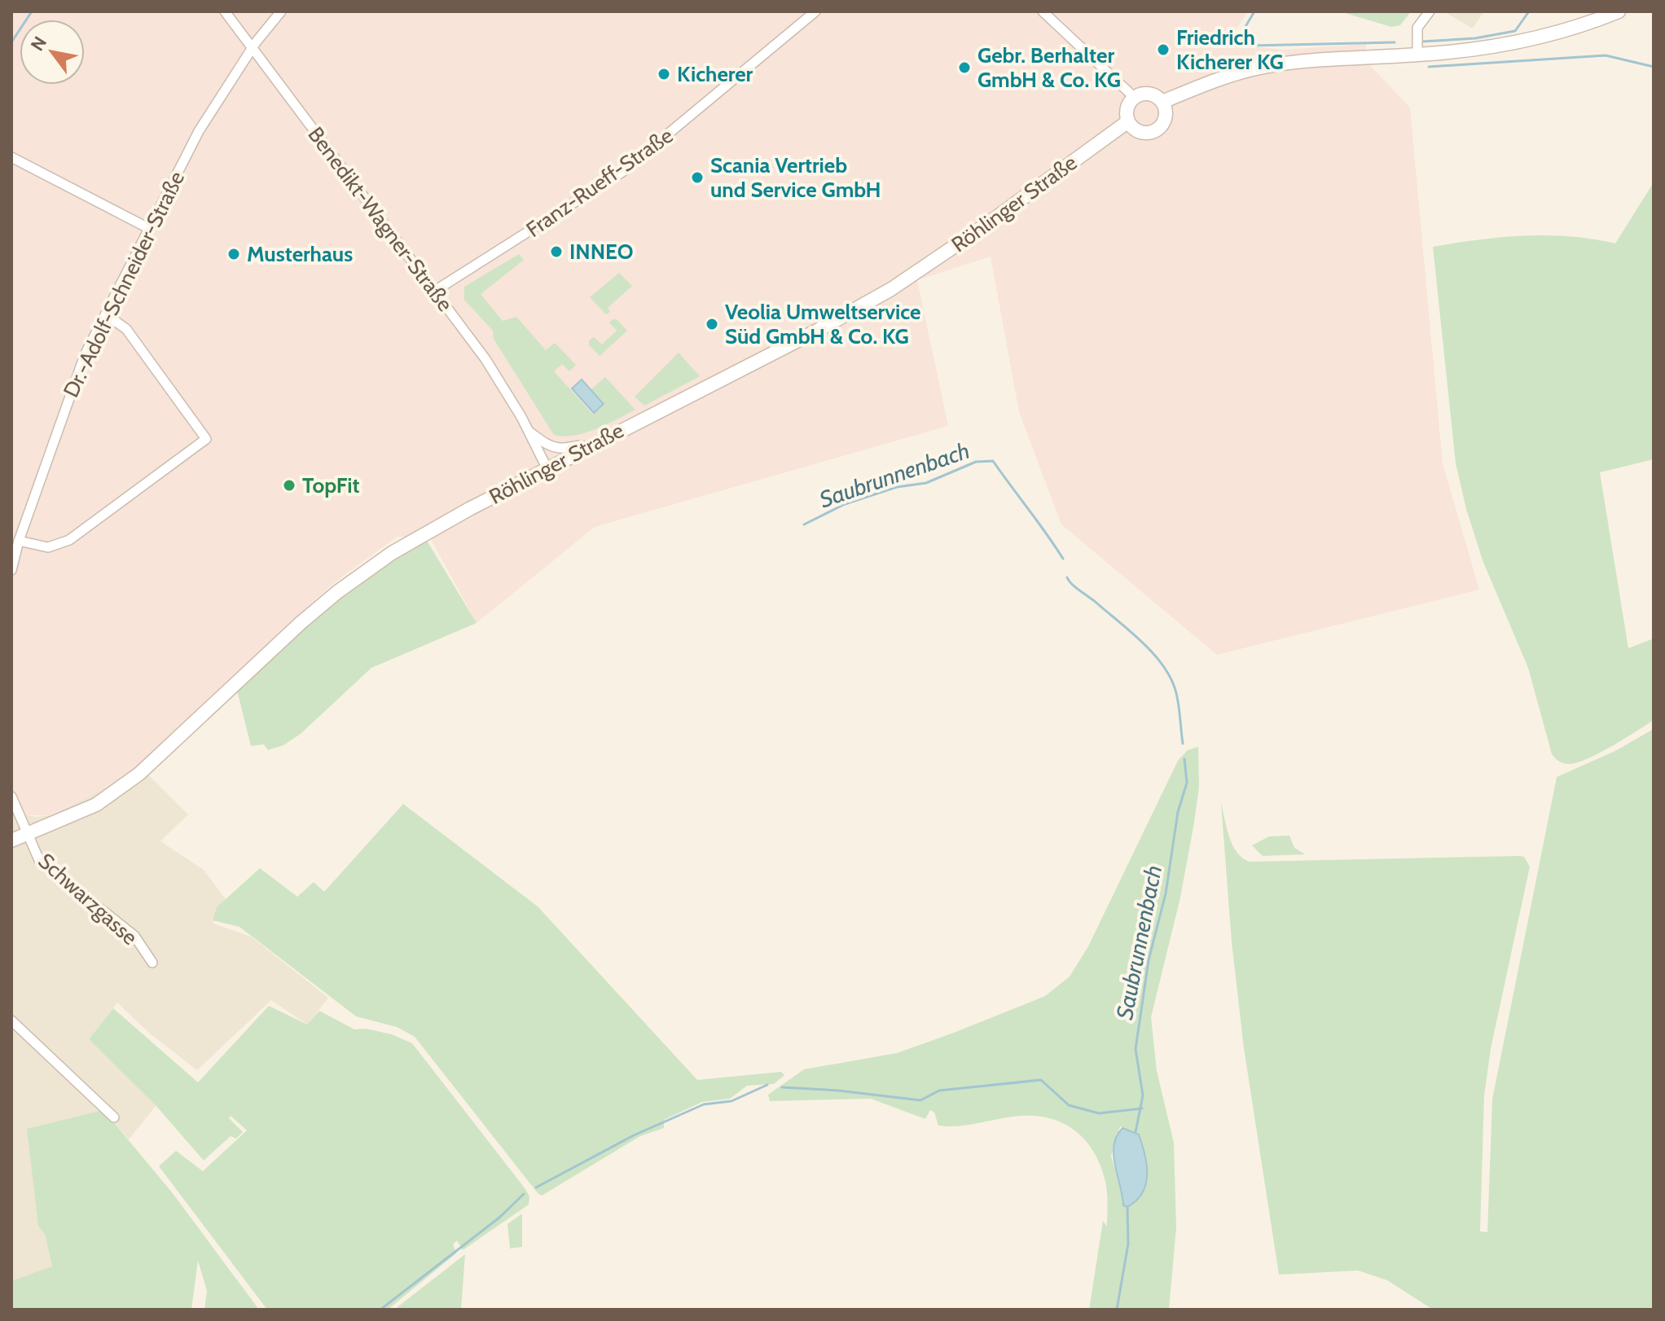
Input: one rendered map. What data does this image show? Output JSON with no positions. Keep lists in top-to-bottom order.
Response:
{
  "streets": {
    "street": [
      "Franz-Rueff-Straße",
      "Röhlinger Straße",
      "Benedikt-Wagner-Straße",
      "Dr.-Adolf-Schneider-Straße",
      "Schwarzgasse"
    ]
  },
  "crossings": [
    ["Franz-Rueff-Straße", "Benedikt-Wagner-Straße"],
    ["Röhlinger Straße", "Benedikt-Wagner-Straße"],
    ["Röhlinger Straße", "Schwarzgasse"],
    ["Benedikt-Wagner-Straße", "Dr.-Adolf-Schneider-Straße"]
  ],
  "water": ["Saubrunnenbach"],
  "places": [
    "Friedrich Kicherer KG",
    "Gebr. Berhalter GmbH & Co. KG",
    "Kicherer",
    "Scania Vertrieb und Service GmbH",
    "INNEO",
    "Musterhaus",
    "Veolia Umweltservice Süd GmbH & Co. KG",
    "TopFit"
  ],
  "north": "top left"
}
